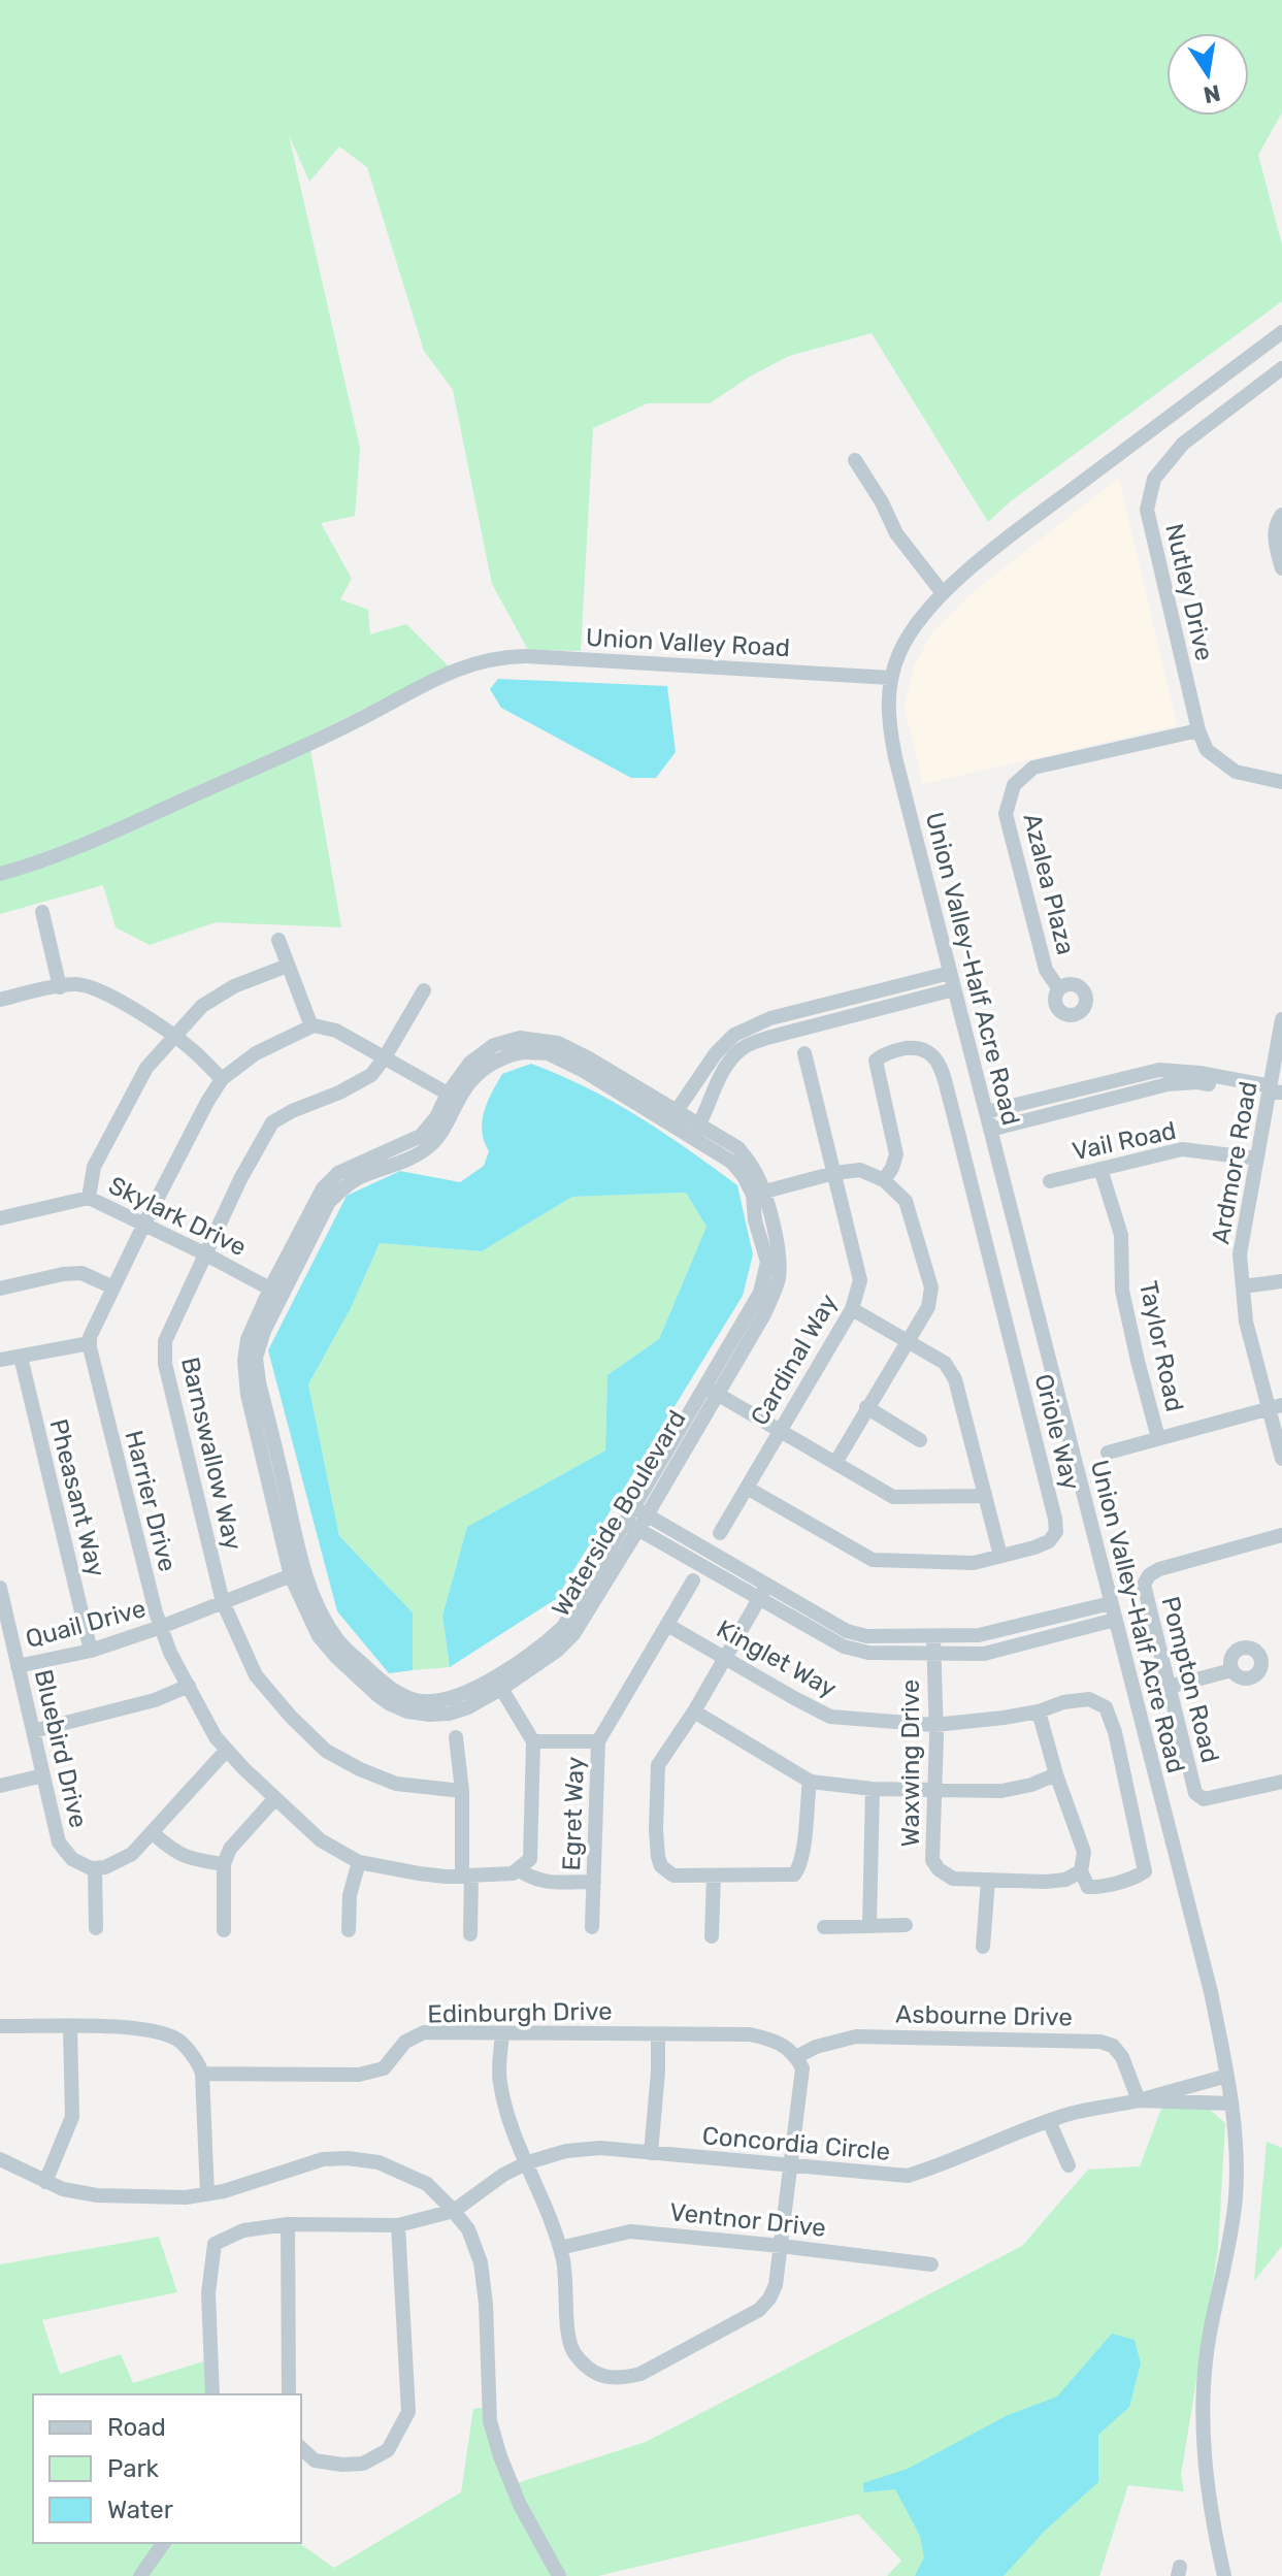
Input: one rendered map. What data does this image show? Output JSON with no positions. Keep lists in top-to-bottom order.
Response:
{
  "streets": {
    "street": [
      "Nutley Drive",
      "Union Valley Road",
      "Azalea Plaza",
      "Union Valley-Half Acre Road",
      "Vail Road",
      "Ardmore Road",
      "Skylark Drive",
      "Taylor Road",
      "Cardinal Way",
      "Oriole Way",
      "Barnswallow Way",
      "Pheasant Way",
      "Harrier Drive",
      "Waterside Boulevard",
      "Quail Drive",
      "Kinglet Way",
      "Pompton Road",
      "Bluebird Drive",
      "Waxwing Drive",
      "Egret Way",
      "Edinburgh Drive",
      "Asbourne Drive",
      "Concordia Circle",
      "Ventnor Drive"
    ]
  },
  "crossings": [
    ["Nutley Drive", "Azalea Plaza"],
    ["Union Valley Road", "Union Valley-Half Acre Road"],
    ["Union Valley-Half Acre Road", "Concordia Circle"],
    ["Vail Road", "Ardmore Road"],
    ["Vail Road", "Taylor Road"],
    ["Skylark Drive", "Barnswallow Way"],
    ["Skylark Drive", "Waterside Boulevard"],
    ["Cardinal Way", "Oriole Way"],
    ["Barnswallow Way", "Quail Drive"],
    ["Pheasant Way", "Quail Drive"],
    ["Harrier Drive", "Quail Drive"],
    ["Waterside Boulevard", "Quail Drive"],
    ["Quail Drive", "Bluebird Drive"],
    ["Kinglet Way", "Waxwing Drive"],
    ["Kinglet Way", "Egret Way"],
    ["Edinburgh Drive", "Asbourne Drive"],
    ["Asbourne Drive", "Concordia Circle"]
  ],
  "legend": ["Road", "Park", "Water"],
  "north": "bottom"
}
